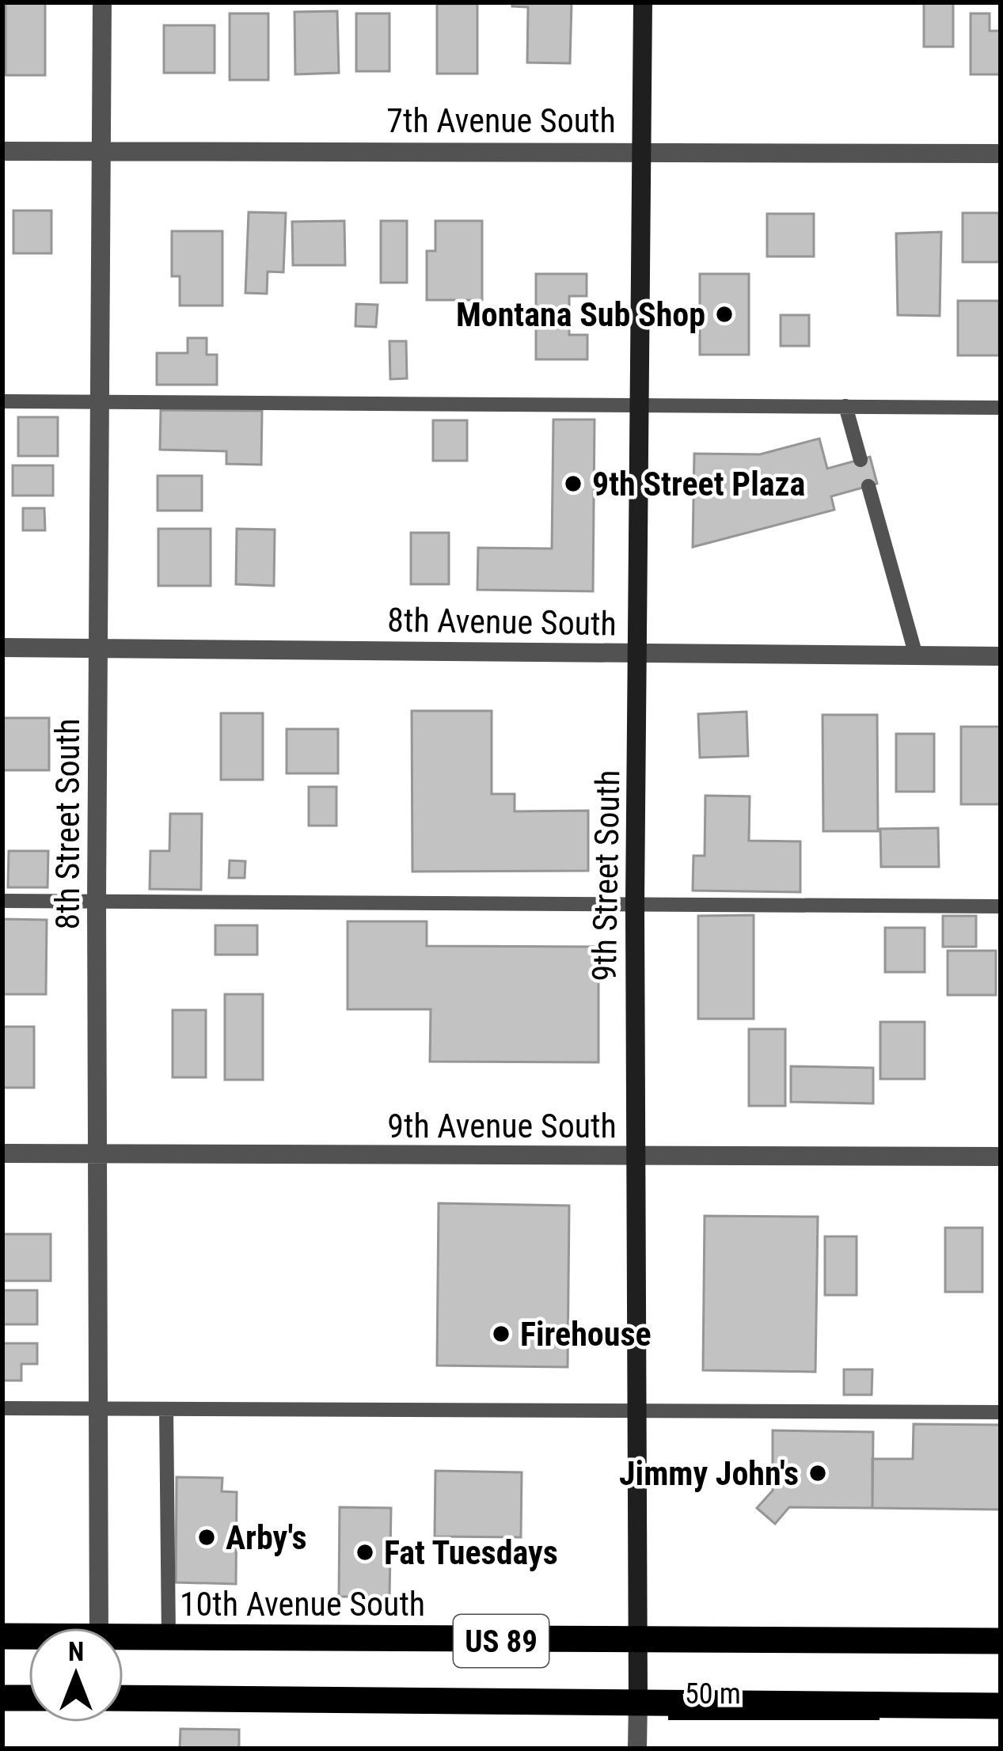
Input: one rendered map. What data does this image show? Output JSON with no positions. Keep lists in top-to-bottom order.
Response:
{
  "streets": {
    "highway": ["10th Avenue South", "US 89"],
    "main road": ["9th Street South"],
    "street": [
      "7th Avenue South",
      "8th Avenue South",
      "8th Street South",
      "9th Avenue South"
    ]
  },
  "crossings": [
    ["7th Avenue South", "8th Street South"],
    ["7th Avenue South", "9th Street South"],
    ["8th Avenue South", "8th Street South"],
    ["8th Avenue South", "9th Street South"],
    ["8th Street South", "9th Avenue South"],
    ["9th Street South", "9th Avenue South"],
    ["9th Street South", "10th Avenue South"],
    ["9th Street South", "US 89"]
  ],
  "places": [
    "Montana Sub Shop",
    "9th Street Plaza",
    "Firehouse",
    "Jimmy John's",
    "Arby's",
    "Fat Tuesdays"
  ],
  "scale_bar": "50 m",
  "north": "top"
}
